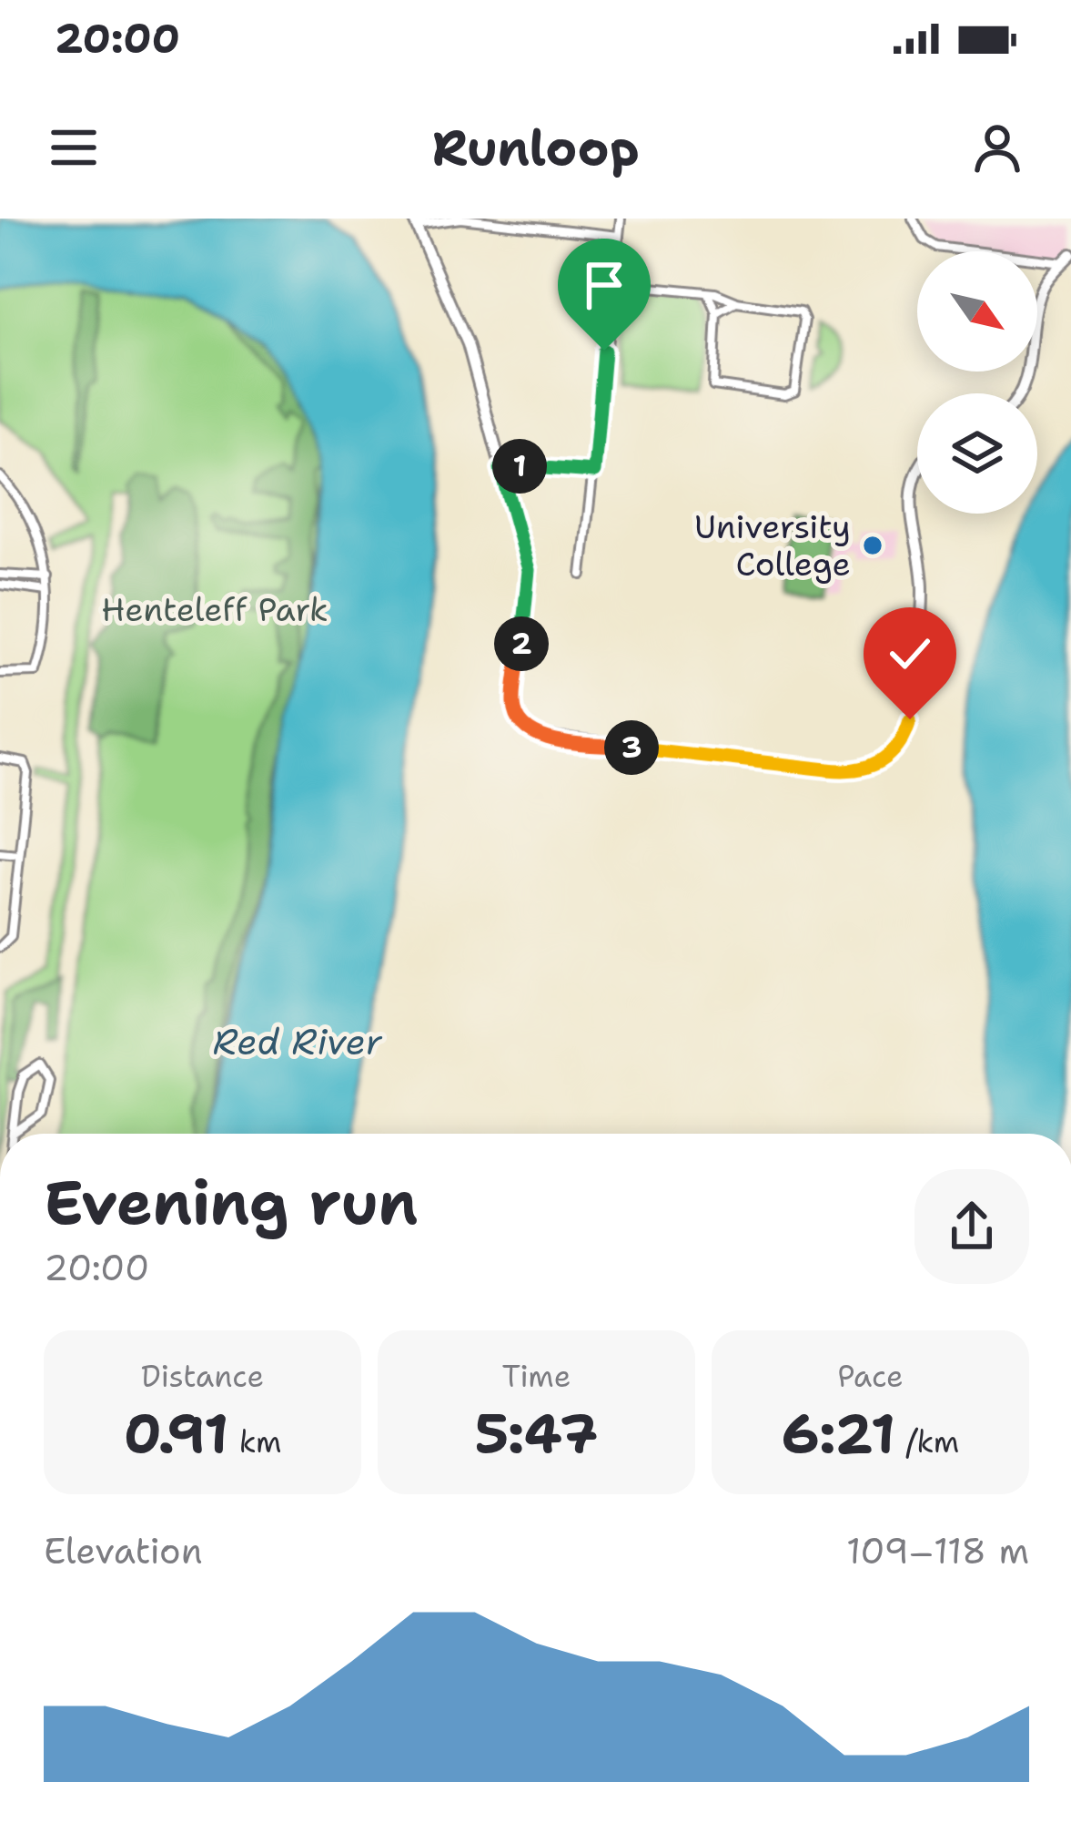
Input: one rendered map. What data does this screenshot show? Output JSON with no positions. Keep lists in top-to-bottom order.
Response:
{
  "water": ["Red River"],
  "parks": ["Henteleff Park"],
  "places": ["University College"],
  "north": "bottom right",
  "page": {
    "status": "20:00",
    "header": "Runloop",
    "pins": ["1", "2", "3"],
    "heading": ["Evening run", "20:00"],
    "stats": [
      ["Distance", "0.91 km"],
      ["Time", "5:47"],
      ["Pace", "6:21 /km"]
    ],
    "chart": ["Elevation", "109–118 m"]
  }
}
